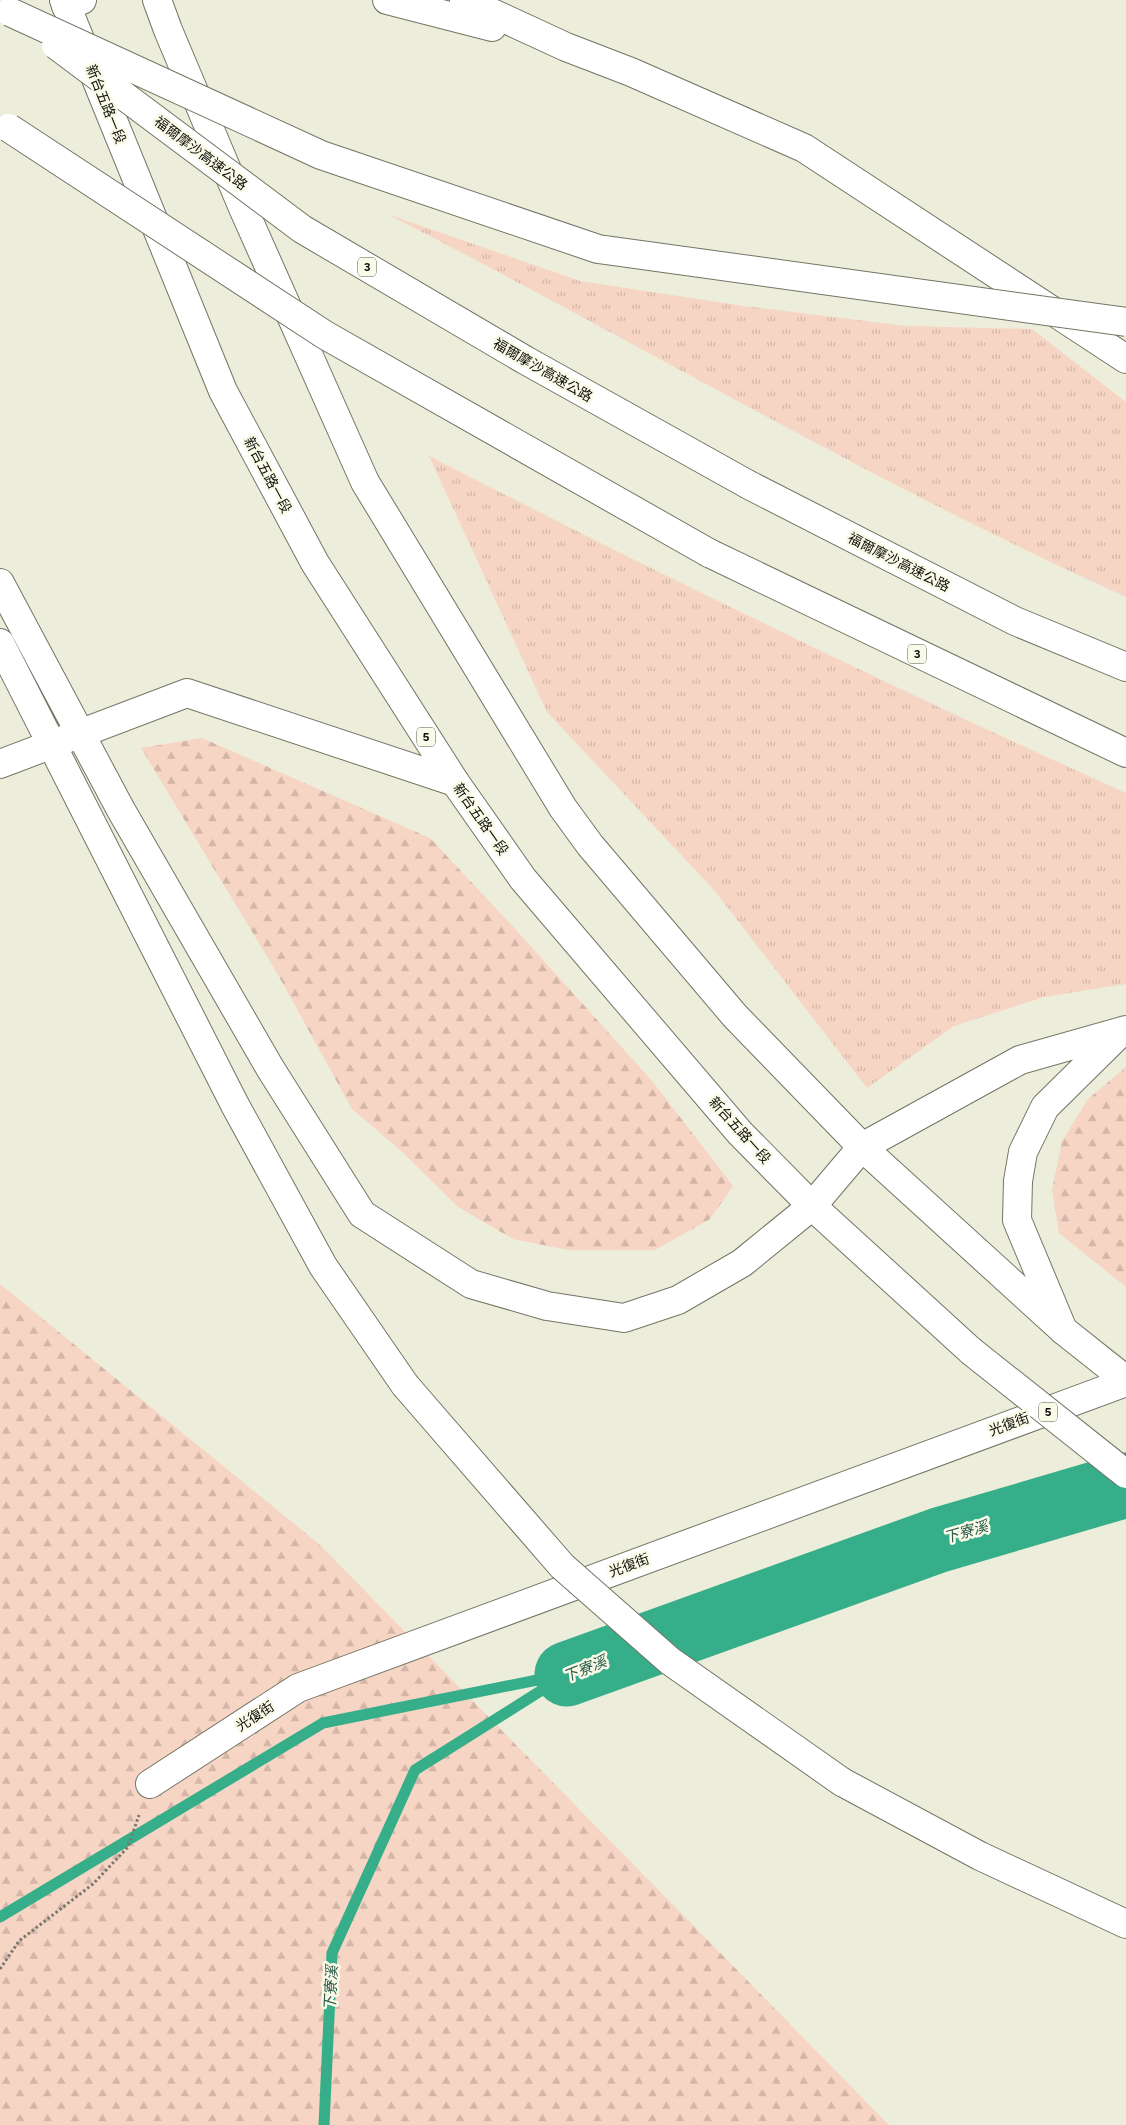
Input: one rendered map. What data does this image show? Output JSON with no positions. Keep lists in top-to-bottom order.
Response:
{
  "streets": {
    "main road": [
      "新台五路一段",
      "福爾摩沙高速公路",
      "3",
      "5",
      "光復街"
    ]
  },
  "water": ["下寮溪"]
}
